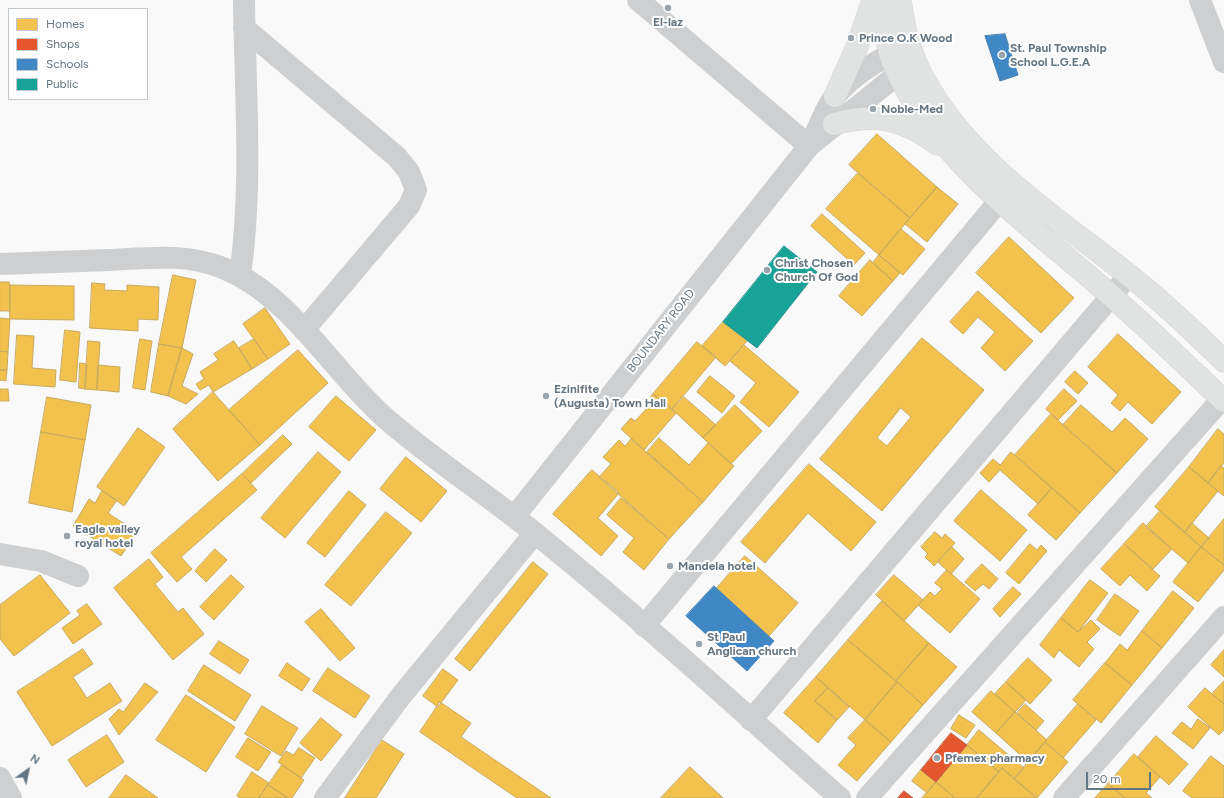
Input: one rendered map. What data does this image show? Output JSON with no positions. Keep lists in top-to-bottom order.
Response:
{
  "streets": {
    "street": ["BOUNDARY ROAD"]
  },
  "places": [
    "El-laz",
    "Prince O.K Wood",
    "St. Paul Township School L.G.E.A",
    "Noble-Med",
    "Christ Chosen Church Of God",
    "Ezinifite (Augusta) Town Hall",
    "Eagle valley royal hotel",
    "Mandela hotel",
    "St Paul Anglican church",
    "Pfemex pharmacy"
  ],
  "legend": [
    "Homes",
    "Shops",
    "Schools",
    "Public"
  ],
  "scale_bar": "20 m",
  "north": "top right"
}
